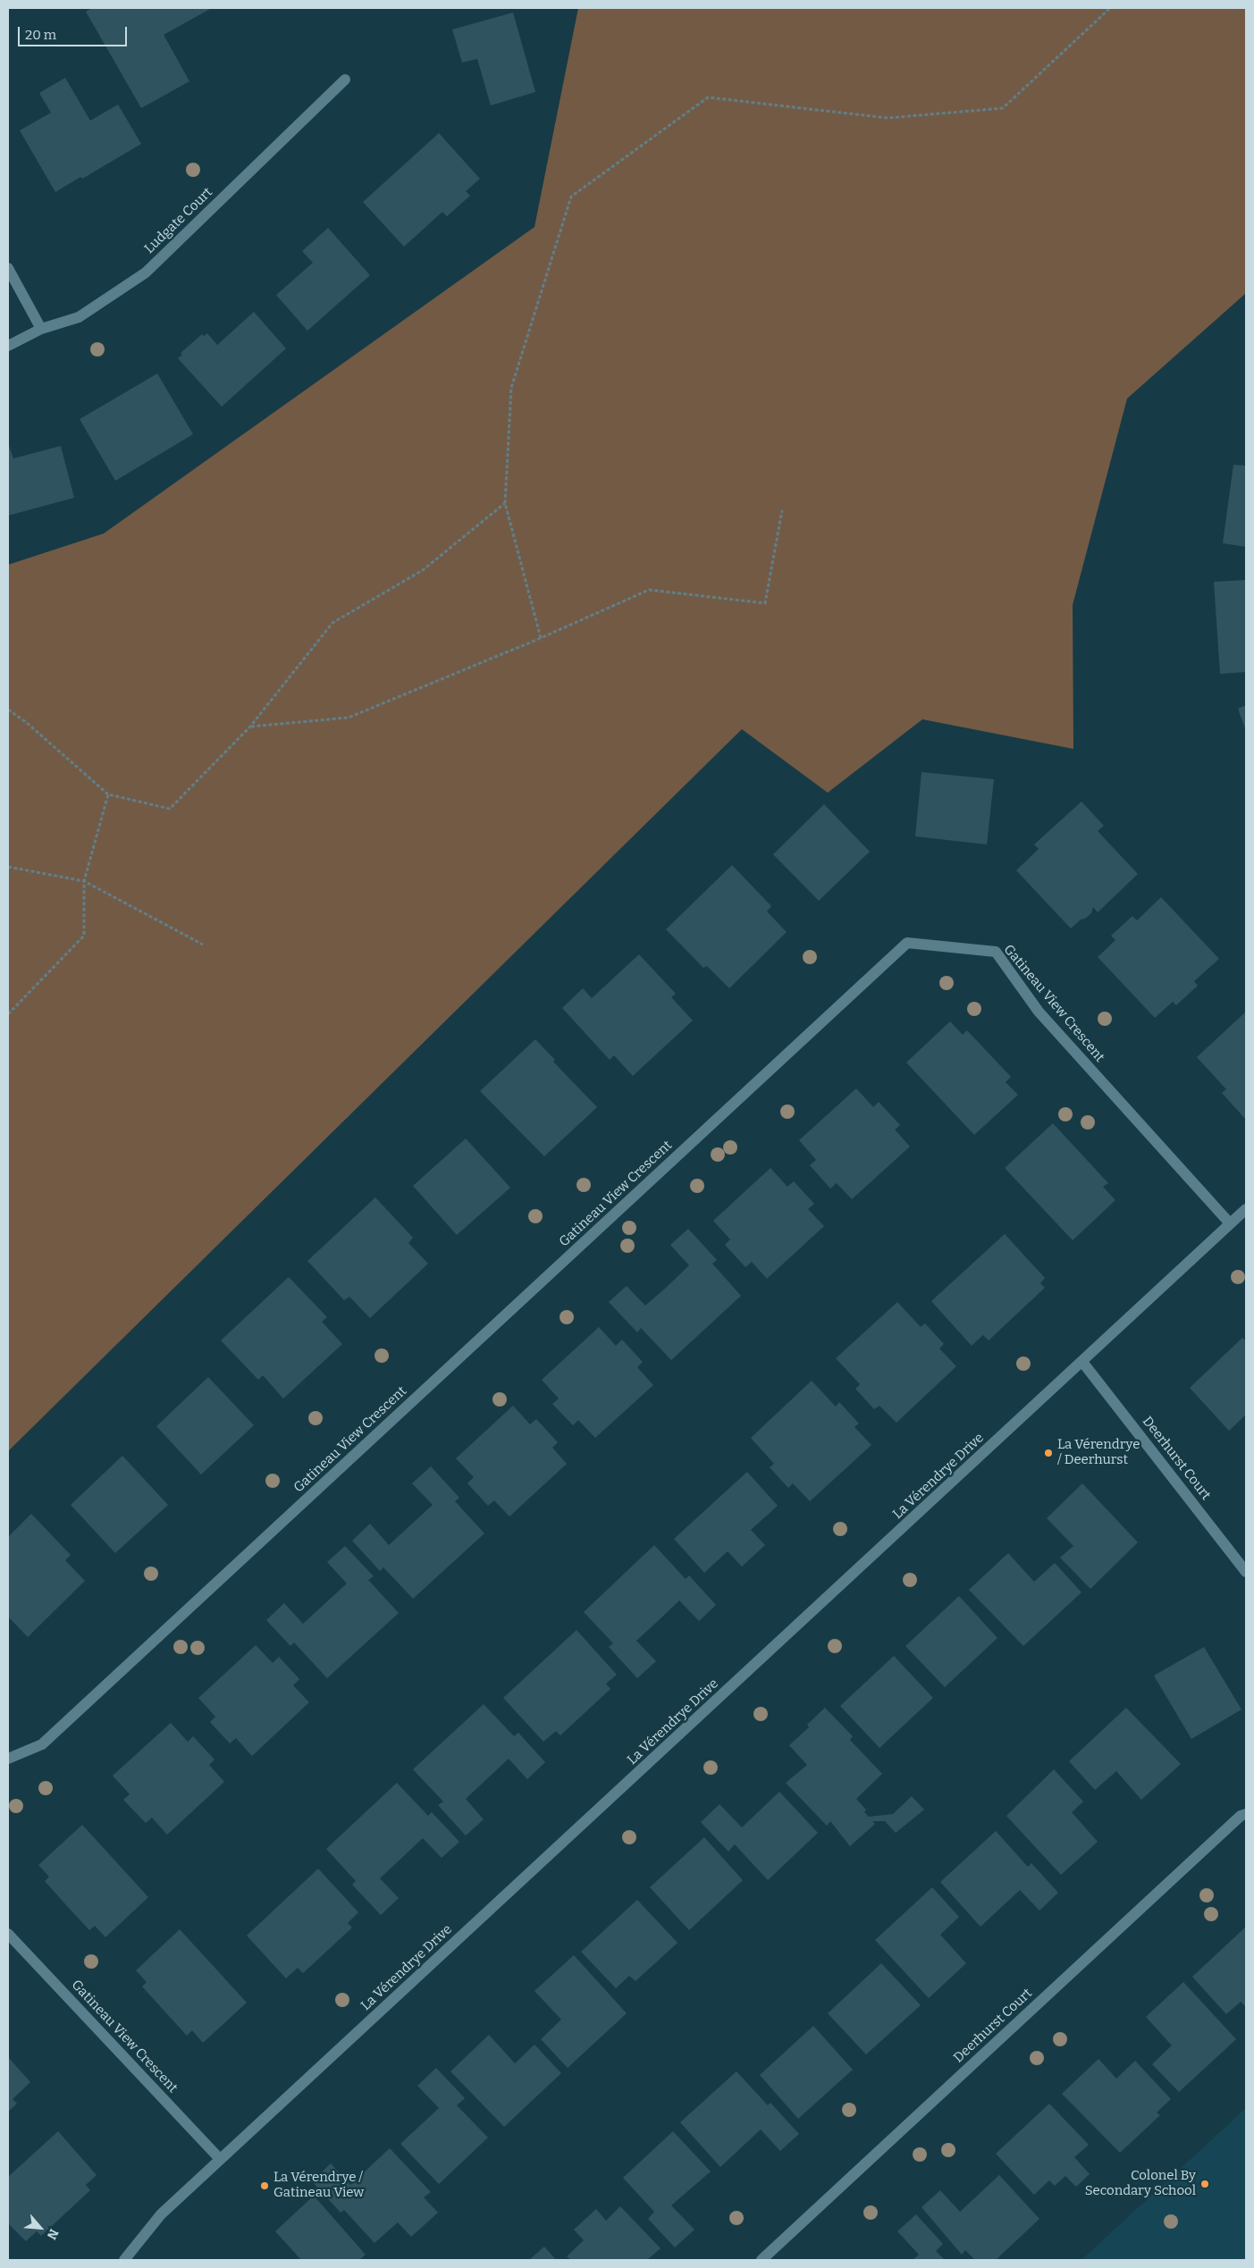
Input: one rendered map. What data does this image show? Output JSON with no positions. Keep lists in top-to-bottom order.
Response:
{
  "streets": {
    "street": [
      "Ludgate Court",
      "Gatineau View Crescent",
      "Deerhurst Court",
      "La Vérendrye Drive"
    ]
  },
  "crossings": [
    ["Gatineau View Crescent", "La Vérendrye Drive"],
    ["Deerhurst Court", "La Vérendrye Drive"]
  ],
  "places": ["La Vérendrye / Deerhurst", "Colonel By Secondary School", "La Vérendrye / Gatineau View"],
  "scale_bar": "20 m",
  "north": "bottom right"
}
